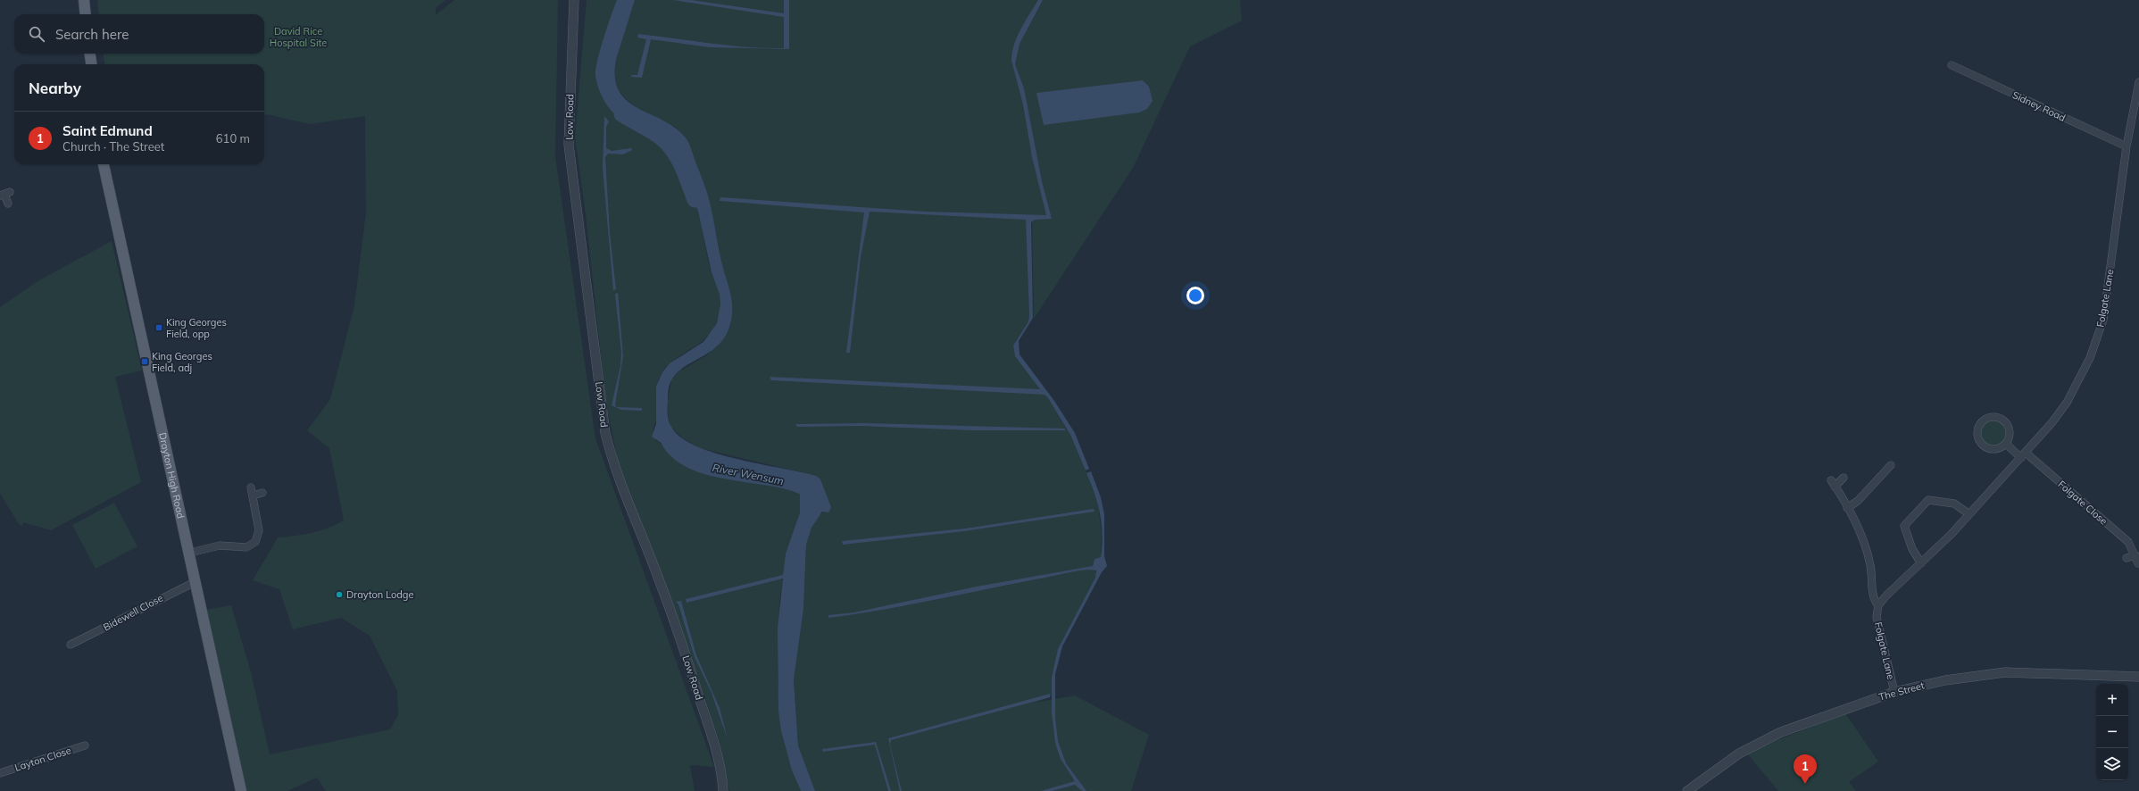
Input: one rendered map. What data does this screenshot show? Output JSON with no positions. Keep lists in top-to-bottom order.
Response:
{
  "streets": {
    "main road": ["Drayton High Road"],
    "street": [
      "Sidney Road",
      "Low Road",
      "Folgate Lane",
      "Folgate Close",
      "Bidewell Close",
      "The Street",
      "Layton Close"
    ]
  },
  "crossings": [
    ["Sidney Road", "Folgate Lane"],
    ["Folgate Lane", "Folgate Close"],
    ["Folgate Lane", "The Street"],
    ["Drayton High Road", "Bidewell Close"]
  ],
  "water": ["River Wensum"],
  "parks": ["David Rice Hospital Site"],
  "places": {
    "transit": ["King Georges Field, opp", "King Georges Field, adj"],
    "other": ["Drayton Lodge"]
  },
  "page": {
    "search": "Search here",
    "heading": "Nearby",
    "list": [
      {
        "mark": "1",
        "name": "Saint Edmund",
        "note": "Church · The Street",
        "value": "610 m"
      }
    ],
    "map_buttons": ["+", "−"],
    "pins": "1"
  }
}
